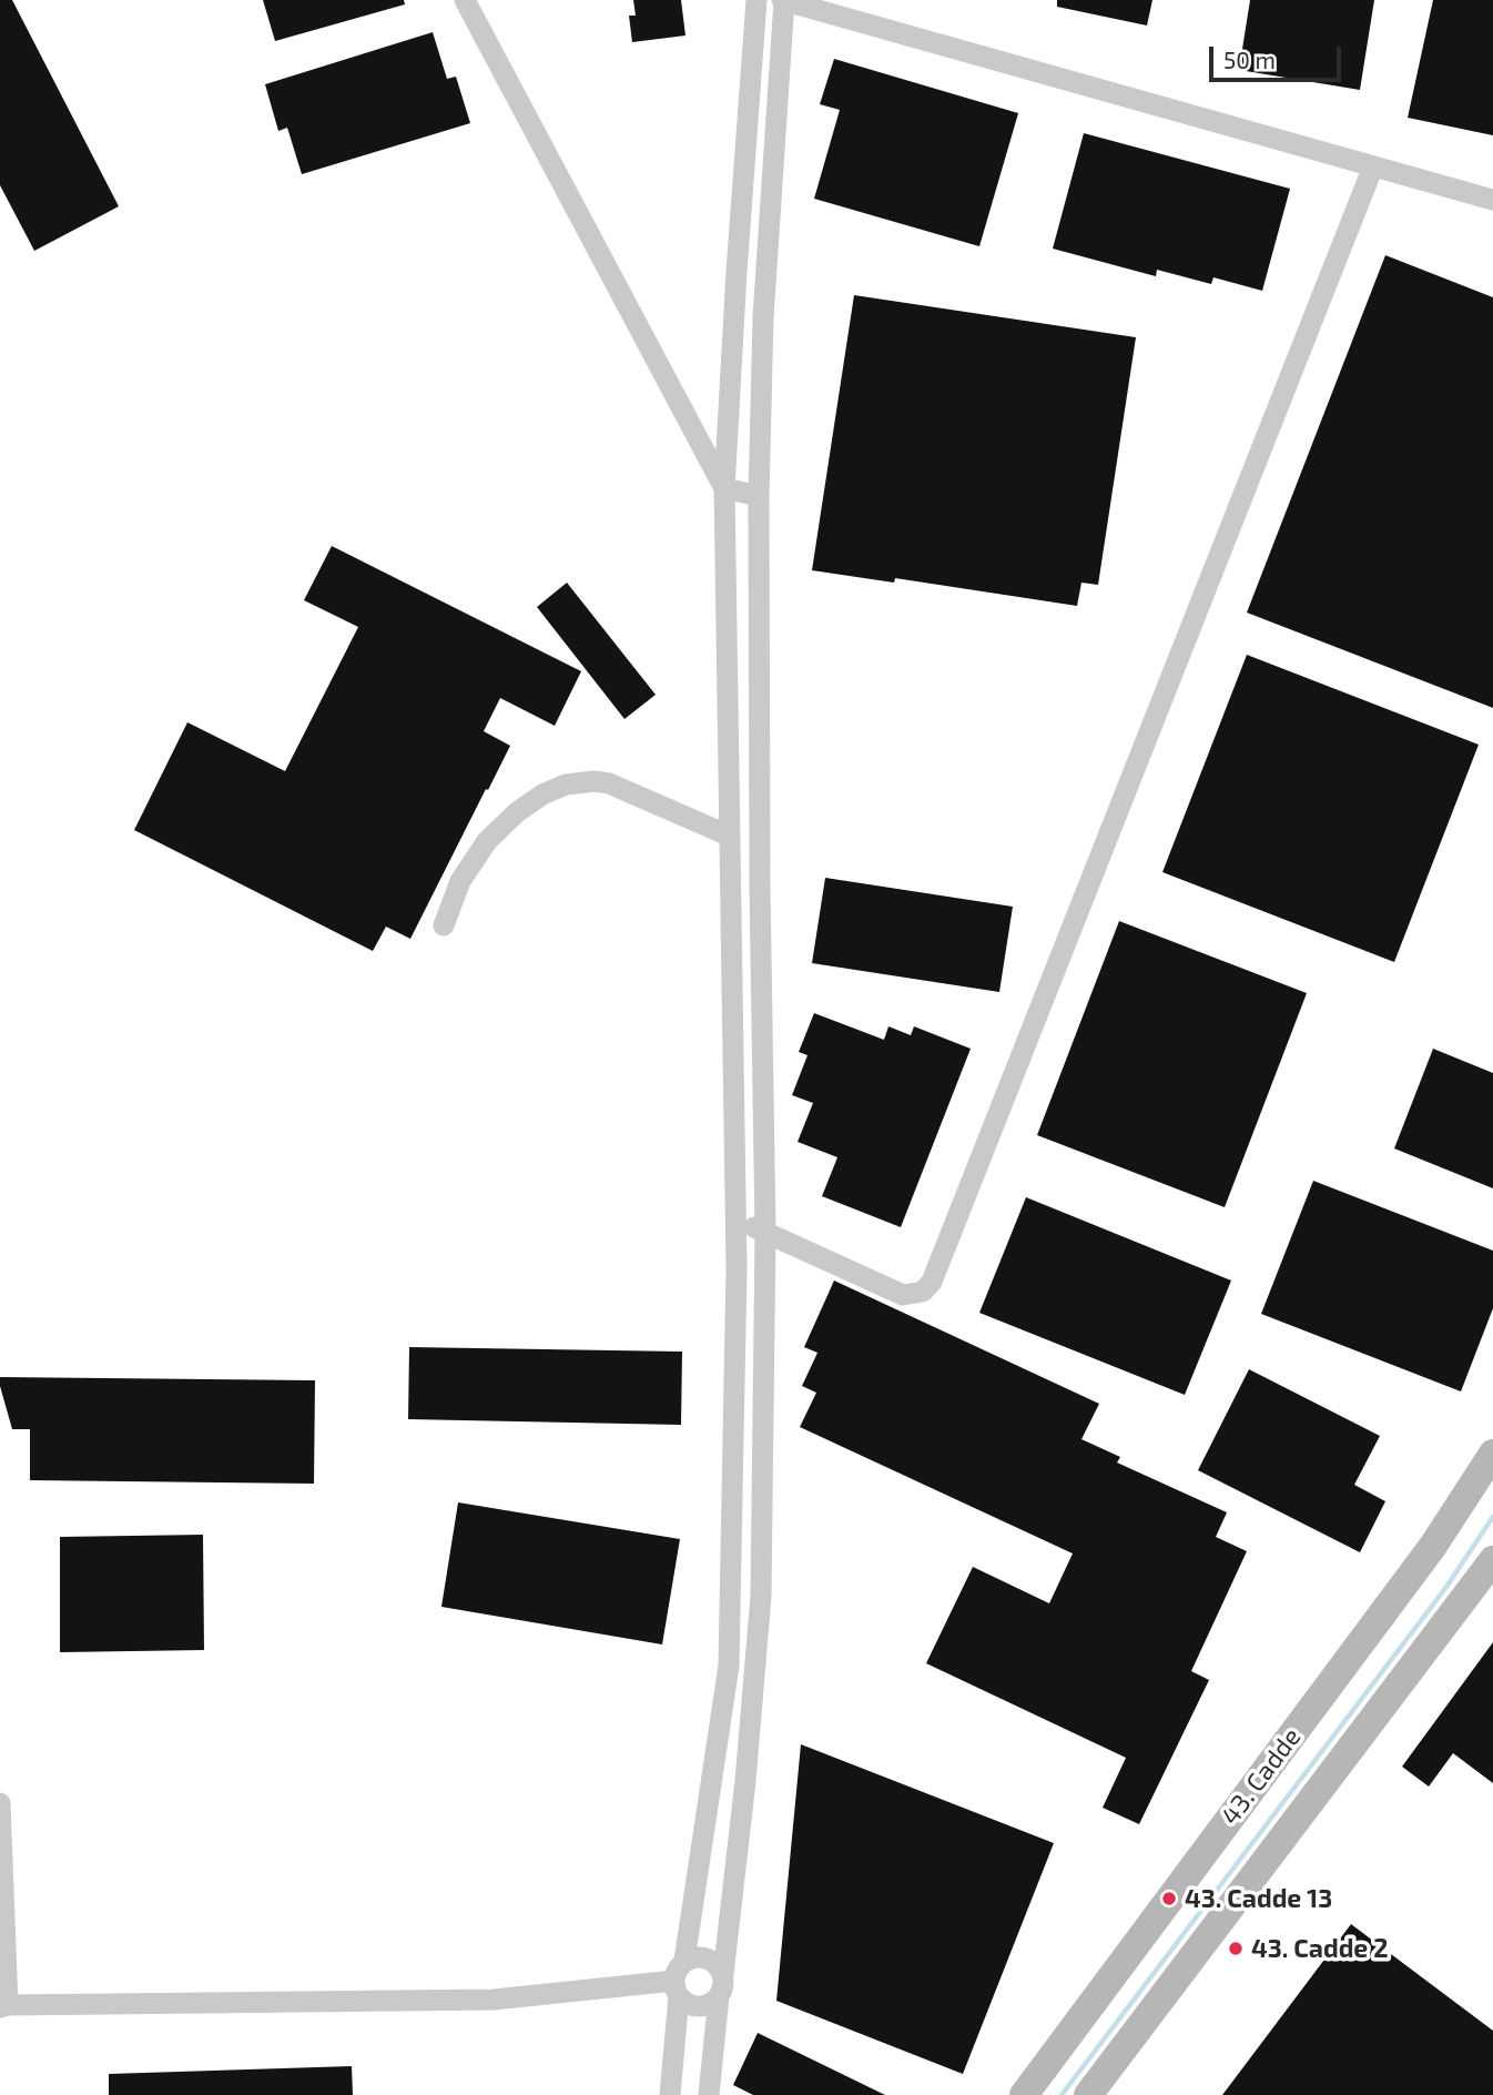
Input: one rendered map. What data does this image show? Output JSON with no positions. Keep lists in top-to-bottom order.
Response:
{
  "streets": {
    "main road": ["43. Cadde"]
  },
  "places": ["43. Cadde 13", "43. Cadde 2"],
  "scale_bar": "50 m"
}
